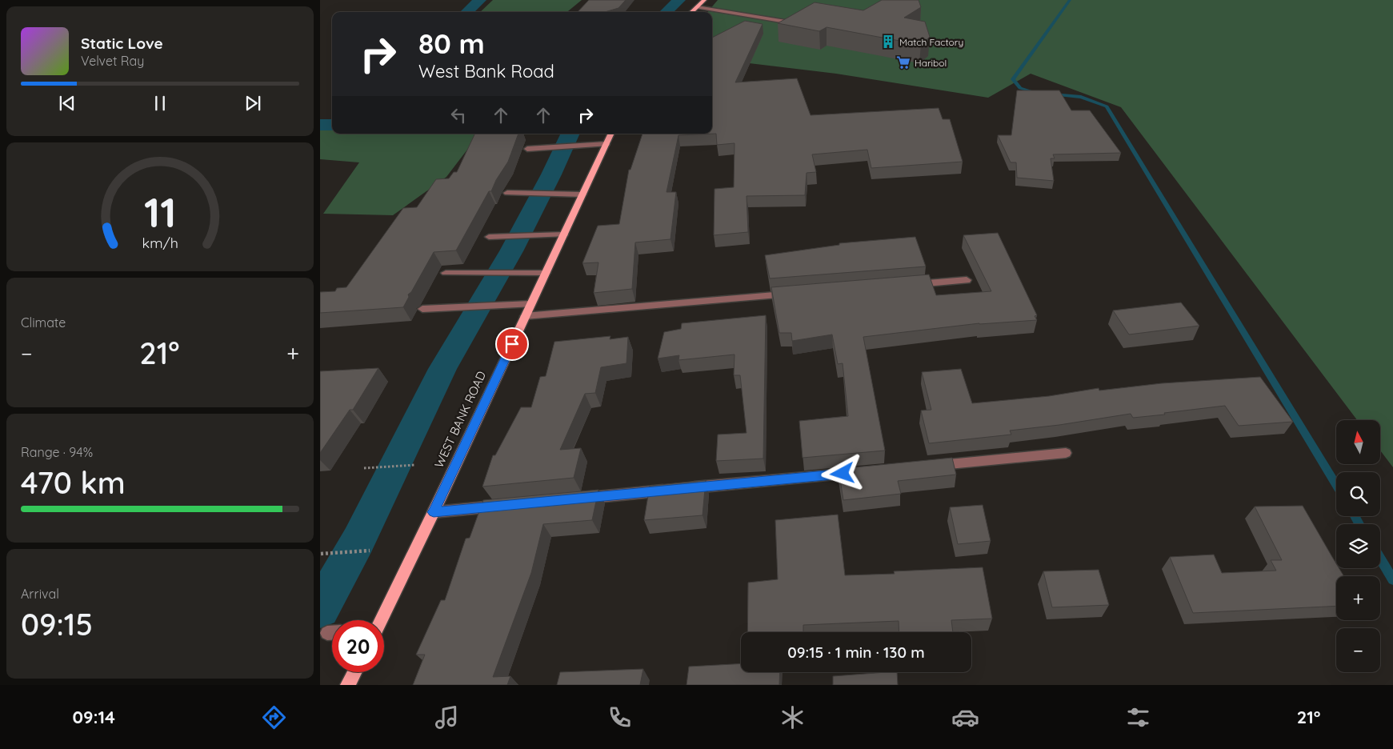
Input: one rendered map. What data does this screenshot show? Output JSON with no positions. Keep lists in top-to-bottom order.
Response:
{
  "streets": {
    "main road": ["WEST BANK ROAD"]
  },
  "places": {
    "building": ["Match Factory"],
    "supermarket": ["Haribol"]
  },
  "north": "top",
  "page": {
    "turn": ["80 m", "West Bank Road"],
    "song": ["Static Love", "Velvet Ray"],
    "tile": [
      "Climate",
      ["Range · 94%", "470 km"],
      ["Arrival", "09:15"]
    ],
    "heat": ["−", "21°", "+"],
    "map_buttons": ["+", "−"],
    "limit": "20",
    "trip": "09:15 · 1 min · 130 m",
    "tabs": ["09:14", "21°"],
    "gauge": ["11", "km/h"]
  }
}
